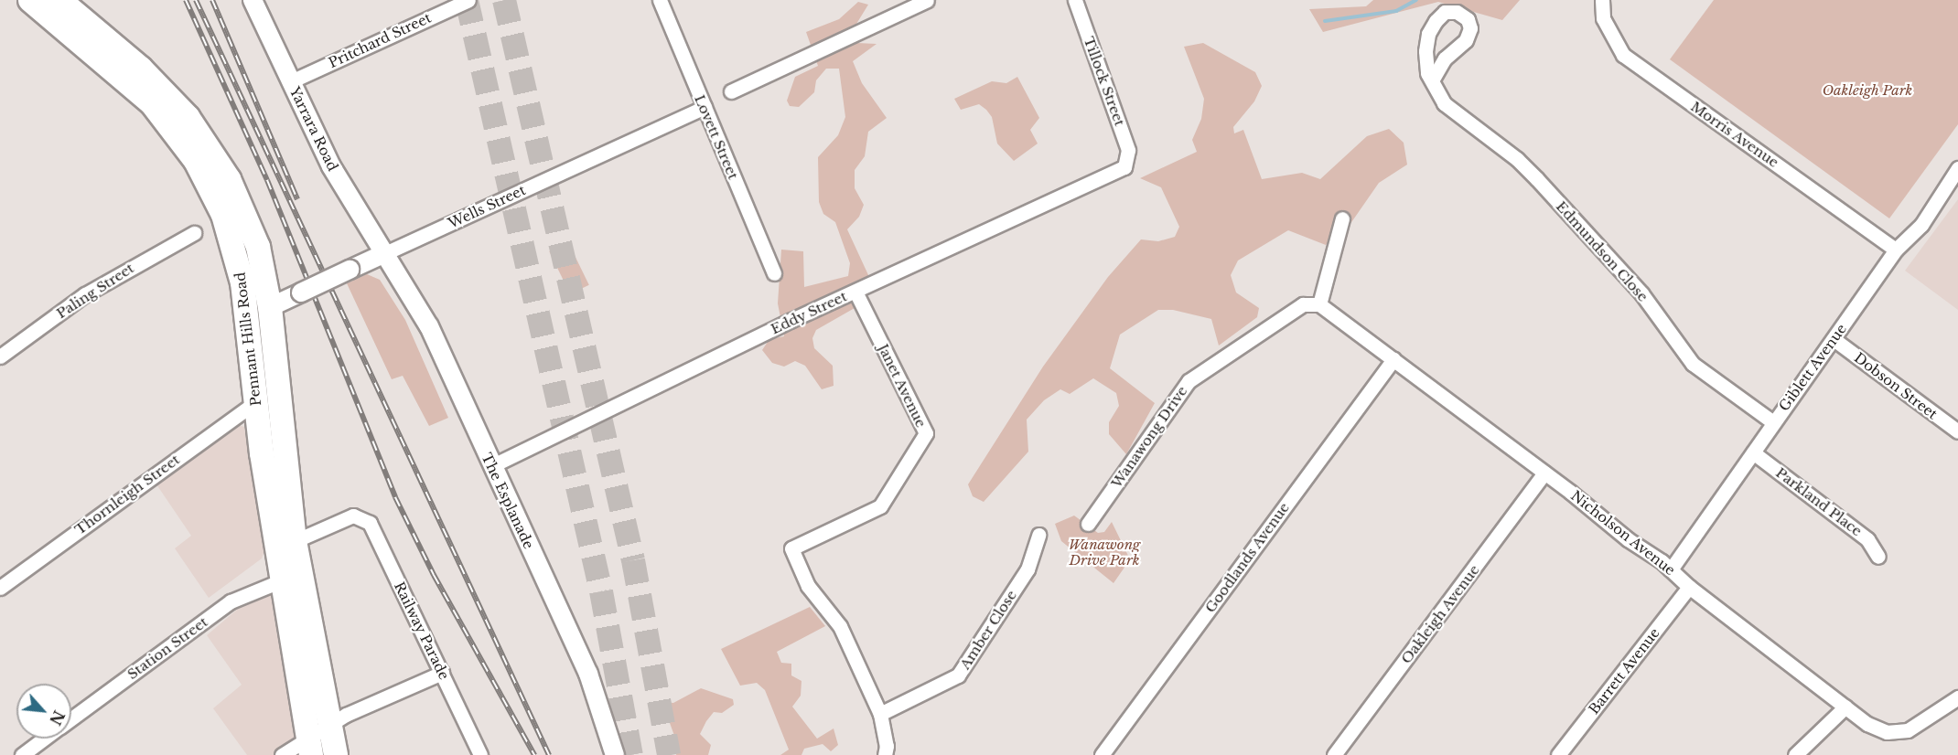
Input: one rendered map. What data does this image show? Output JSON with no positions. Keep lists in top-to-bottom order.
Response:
{
  "streets": {
    "highway": ["Pennant Hills Road"],
    "main road": ["Yarrara Road", "Wells Street", "The Esplanade"],
    "street": [
      "Pritchard Street",
      "Tillock Street",
      "Morris Avenue",
      "Lovett Street",
      "Edmundson Close",
      "Paling Street",
      "Eddy Street",
      "Giblett Avenue",
      "Janet Avenue",
      "Dobson Street",
      "Wanawong Drive",
      "Thornleigh Street",
      "Parkland Place",
      "Nicholson Avenue",
      "Goodlands Avenue",
      "Oakleigh Avenue",
      "Amber Close",
      "Railway Parade",
      "Station Street",
      "Barrett Avenue"
    ]
  },
  "crossings": [
    ["Pritchard Street", "Yarrara Road"],
    ["Tillock Street", "Eddy Street"],
    ["Yarrara Road", "Wells Street"],
    ["Yarrara Road", "The Esplanade"],
    ["Morris Avenue", "Giblett Avenue"],
    ["Lovett Street", "Wells Street"],
    ["Wells Street", "Pennant Hills Road"],
    ["Wells Street", "The Esplanade"],
    ["Edmundson Close", "Giblett Avenue"],
    ["Eddy Street", "Janet Avenue"],
    ["Eddy Street", "The Esplanade"],
    ["Pennant Hills Road", "Thornleigh Street"],
    ["Pennant Hills Road", "Railway Parade"],
    ["Pennant Hills Road", "Station Street"],
    ["Giblett Avenue", "Dobson Street"],
    ["Giblett Avenue", "Parkland Place"],
    ["Giblett Avenue", "Nicholson Avenue"],
    ["Janet Avenue", "Amber Close"],
    ["Wanawong Drive", "Nicholson Avenue"],
    ["Nicholson Avenue", "Goodlands Avenue"],
    ["Nicholson Avenue", "Oakleigh Avenue"],
    ["Nicholson Avenue", "Barrett Avenue"]
  ],
  "parks": ["Oakleigh Park", "Wanawong Drive Park"],
  "north": "bottom right"
}
